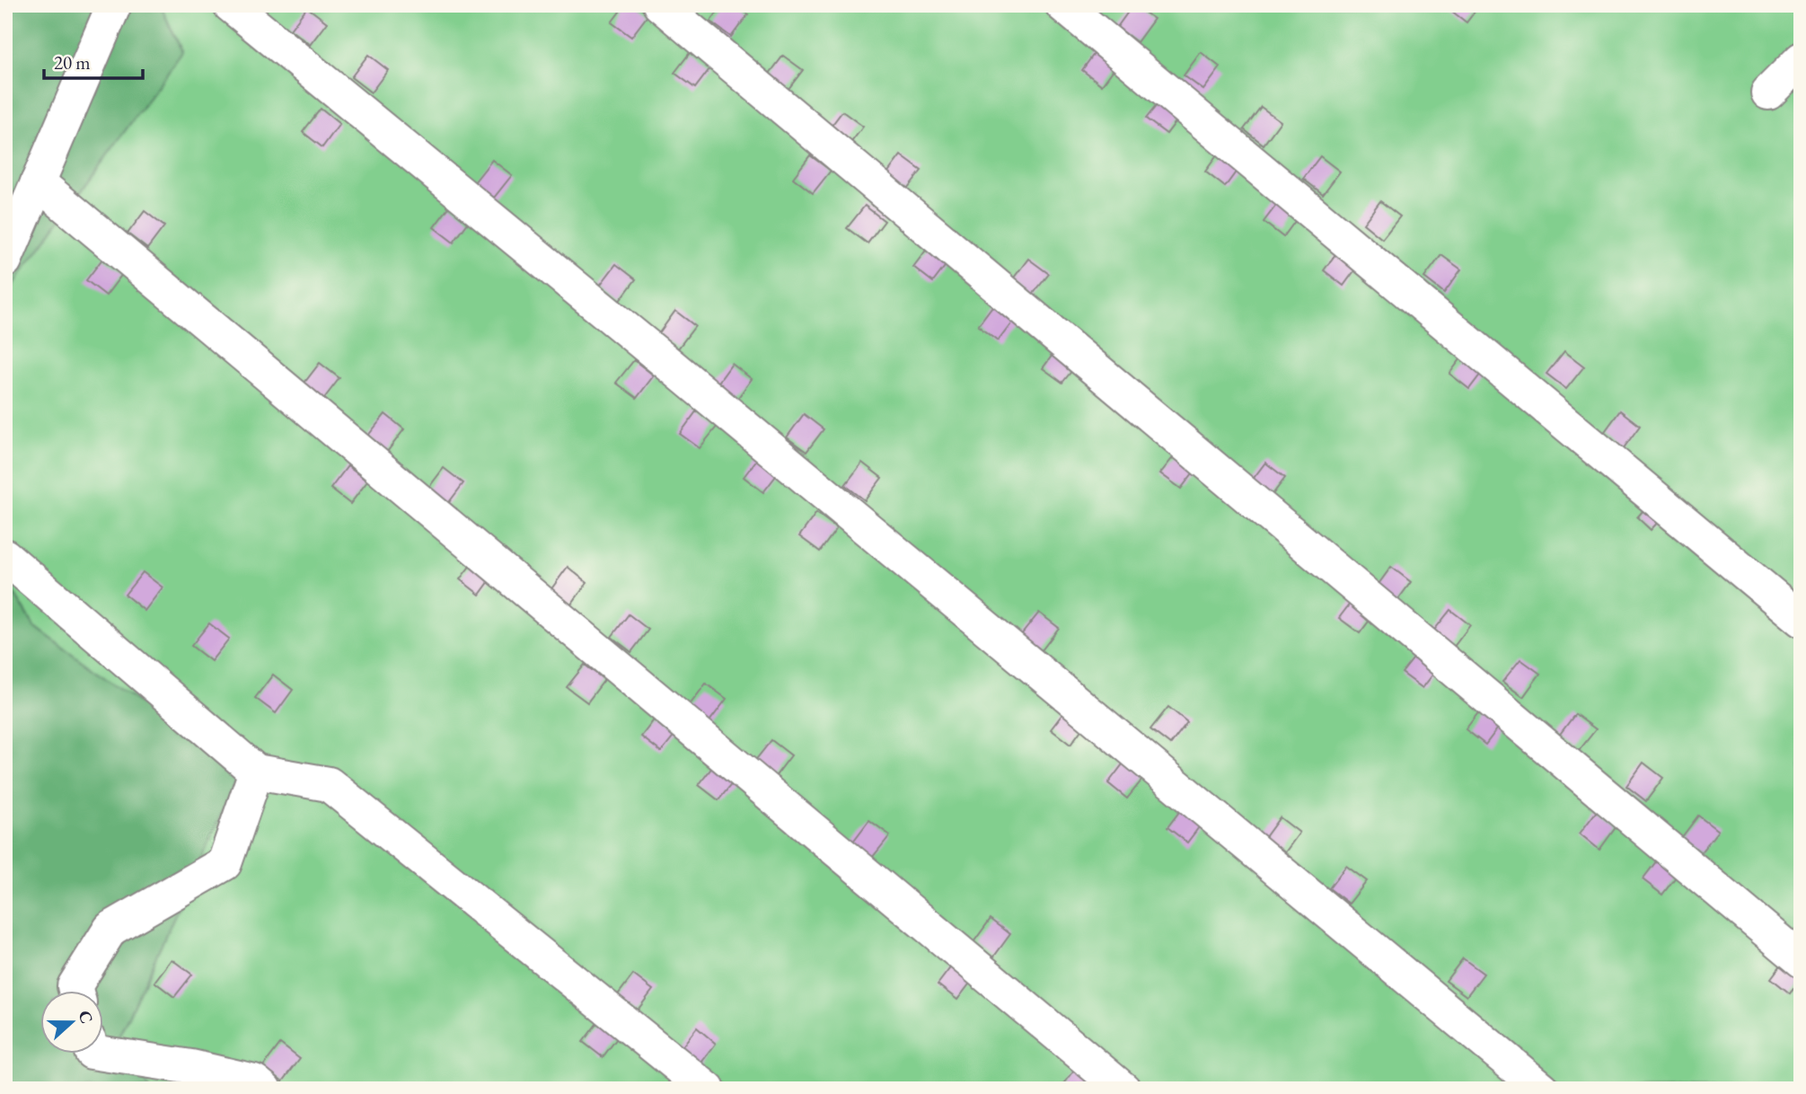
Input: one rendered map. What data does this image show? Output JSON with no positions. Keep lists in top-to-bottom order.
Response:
{
  "scale_bar": "20 m",
  "north": "right"
}
